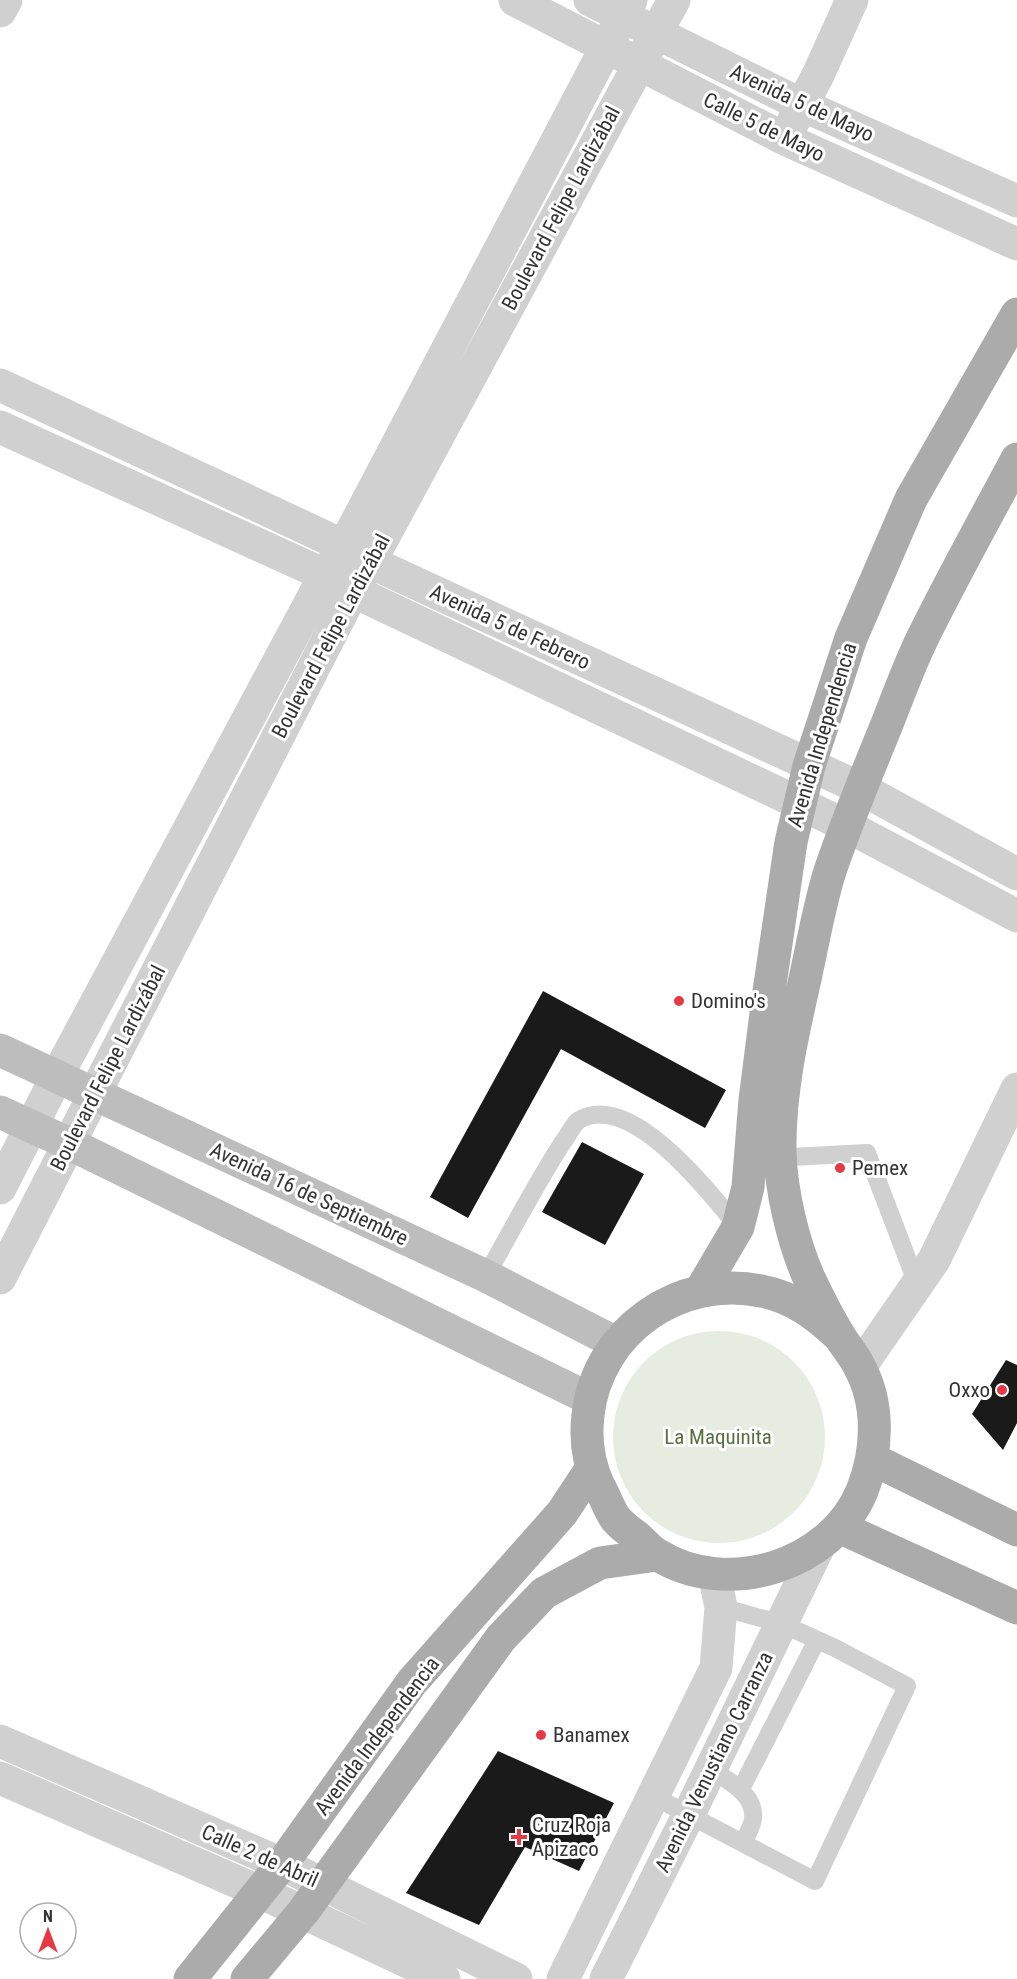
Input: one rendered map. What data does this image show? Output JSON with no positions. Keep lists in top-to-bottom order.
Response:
{
  "streets": {
    "main road": ["Avenida Independencia", "Avenida 16 de Septiembre"],
    "street": [
      "Avenida 5 de Mayo",
      "Calle 5 de Mayo",
      "Boulevard Felipe Lardizábal",
      "Avenida 5 de Febrero",
      "Avenida Venustiano Carranza",
      "Calle 2 de Abril"
    ]
  },
  "crossings": [
    ["Avenida 5 de Mayo", "Boulevard Felipe Lardizábal"],
    ["Calle 5 de Mayo", "Boulevard Felipe Lardizábal"],
    ["Boulevard Felipe Lardizábal", "Avenida 5 de Febrero"],
    ["Boulevard Felipe Lardizábal", "Avenida 16 de Septiembre"],
    ["Avenida 5 de Febrero", "Avenida Independencia"],
    ["Avenida Independencia", "Calle 2 de Abril"]
  ],
  "parks": ["La Maquinita"],
  "places": {
    "other": [
      "Domino's",
      "Pemex",
      "Oxxo",
      "Banamex"
    ],
    "health": ["Cruz Roja Apizaco"]
  },
  "north": "top"
}
